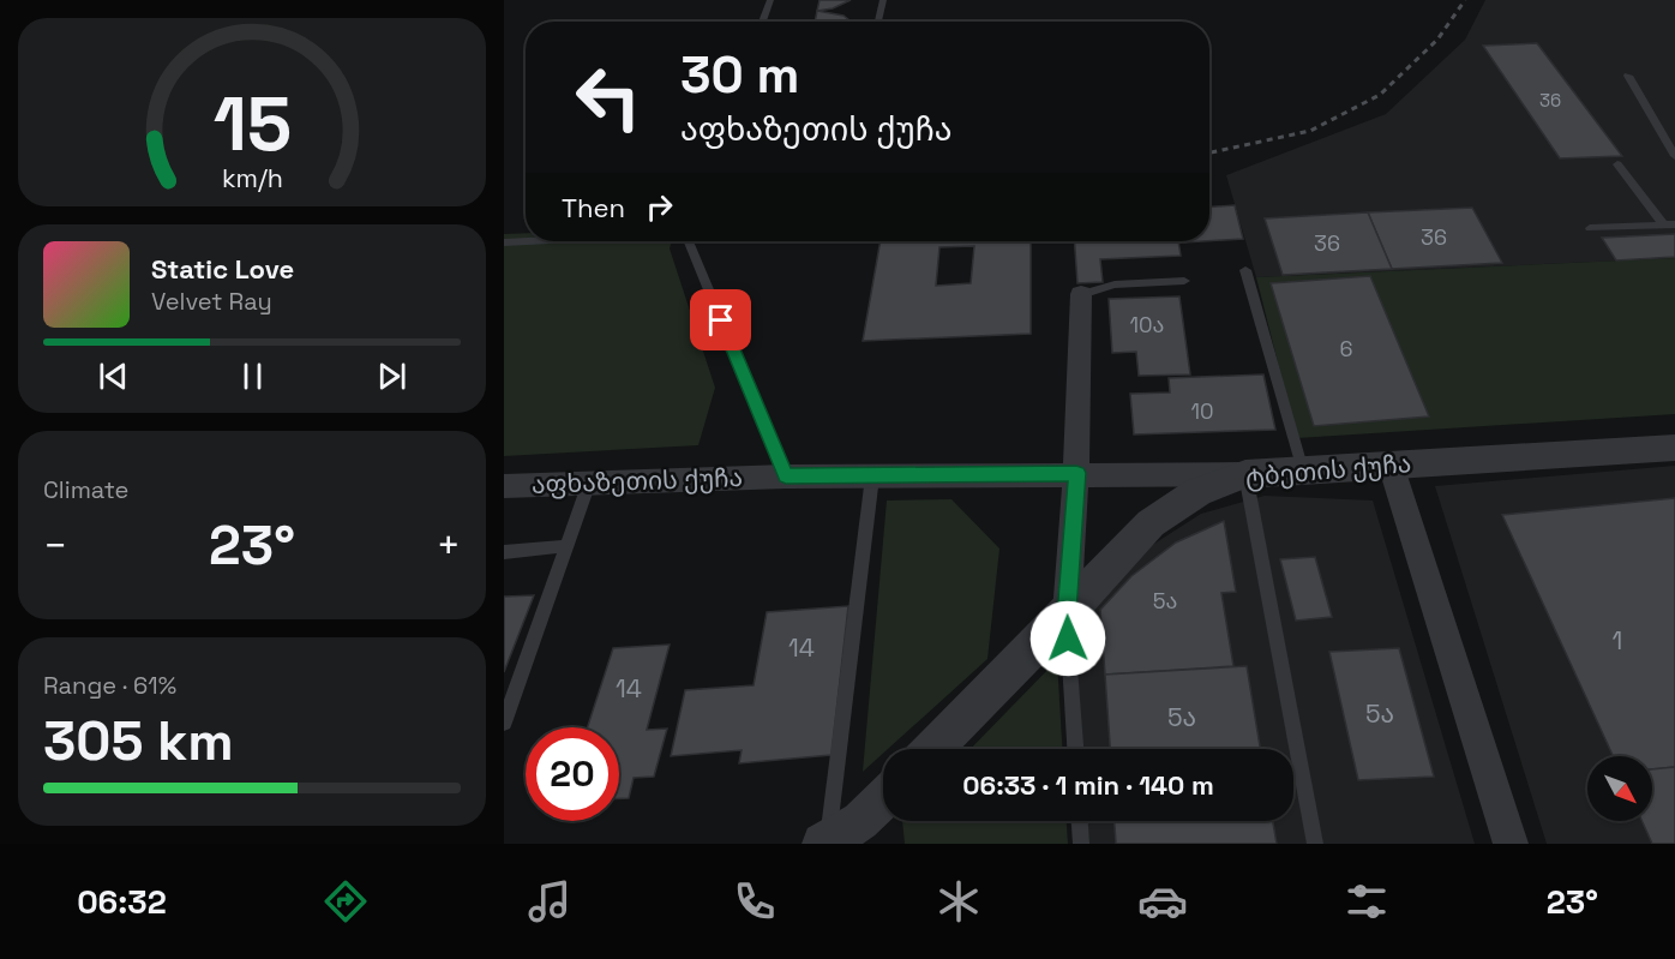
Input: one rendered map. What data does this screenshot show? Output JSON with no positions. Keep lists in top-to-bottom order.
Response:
{
  "streets": {
    "street": ["ტბეთის ქუჩა", "აფხაზეთის ქუჩა"]
  },
  "crossings": [
    ["ტბეთის ქუჩა", "აფხაზეთის ქუჩა"]
  ],
  "house_numbers": [
    "36",
    "36",
    "36",
    "10ა",
    "6",
    "10",
    "5ა",
    "1",
    "14",
    "14",
    "5ა",
    "5ა"
  ],
  "north": "bottom right",
  "page": {
    "turn": ["30 m", "აფხაზეთის ქუჩა"],
    "then": "Then",
    "song": ["Static Love", "Velvet Ray"],
    "tile": [
      "Climate",
      ["Range · 61%", "305 km"]
    ],
    "heat": ["−", "23°", "+"],
    "limit": "20",
    "trip": "06:33 · 1 min · 140 m",
    "tabs": ["06:32", "23°"],
    "gauge": ["15", "km/h"]
  }
}
